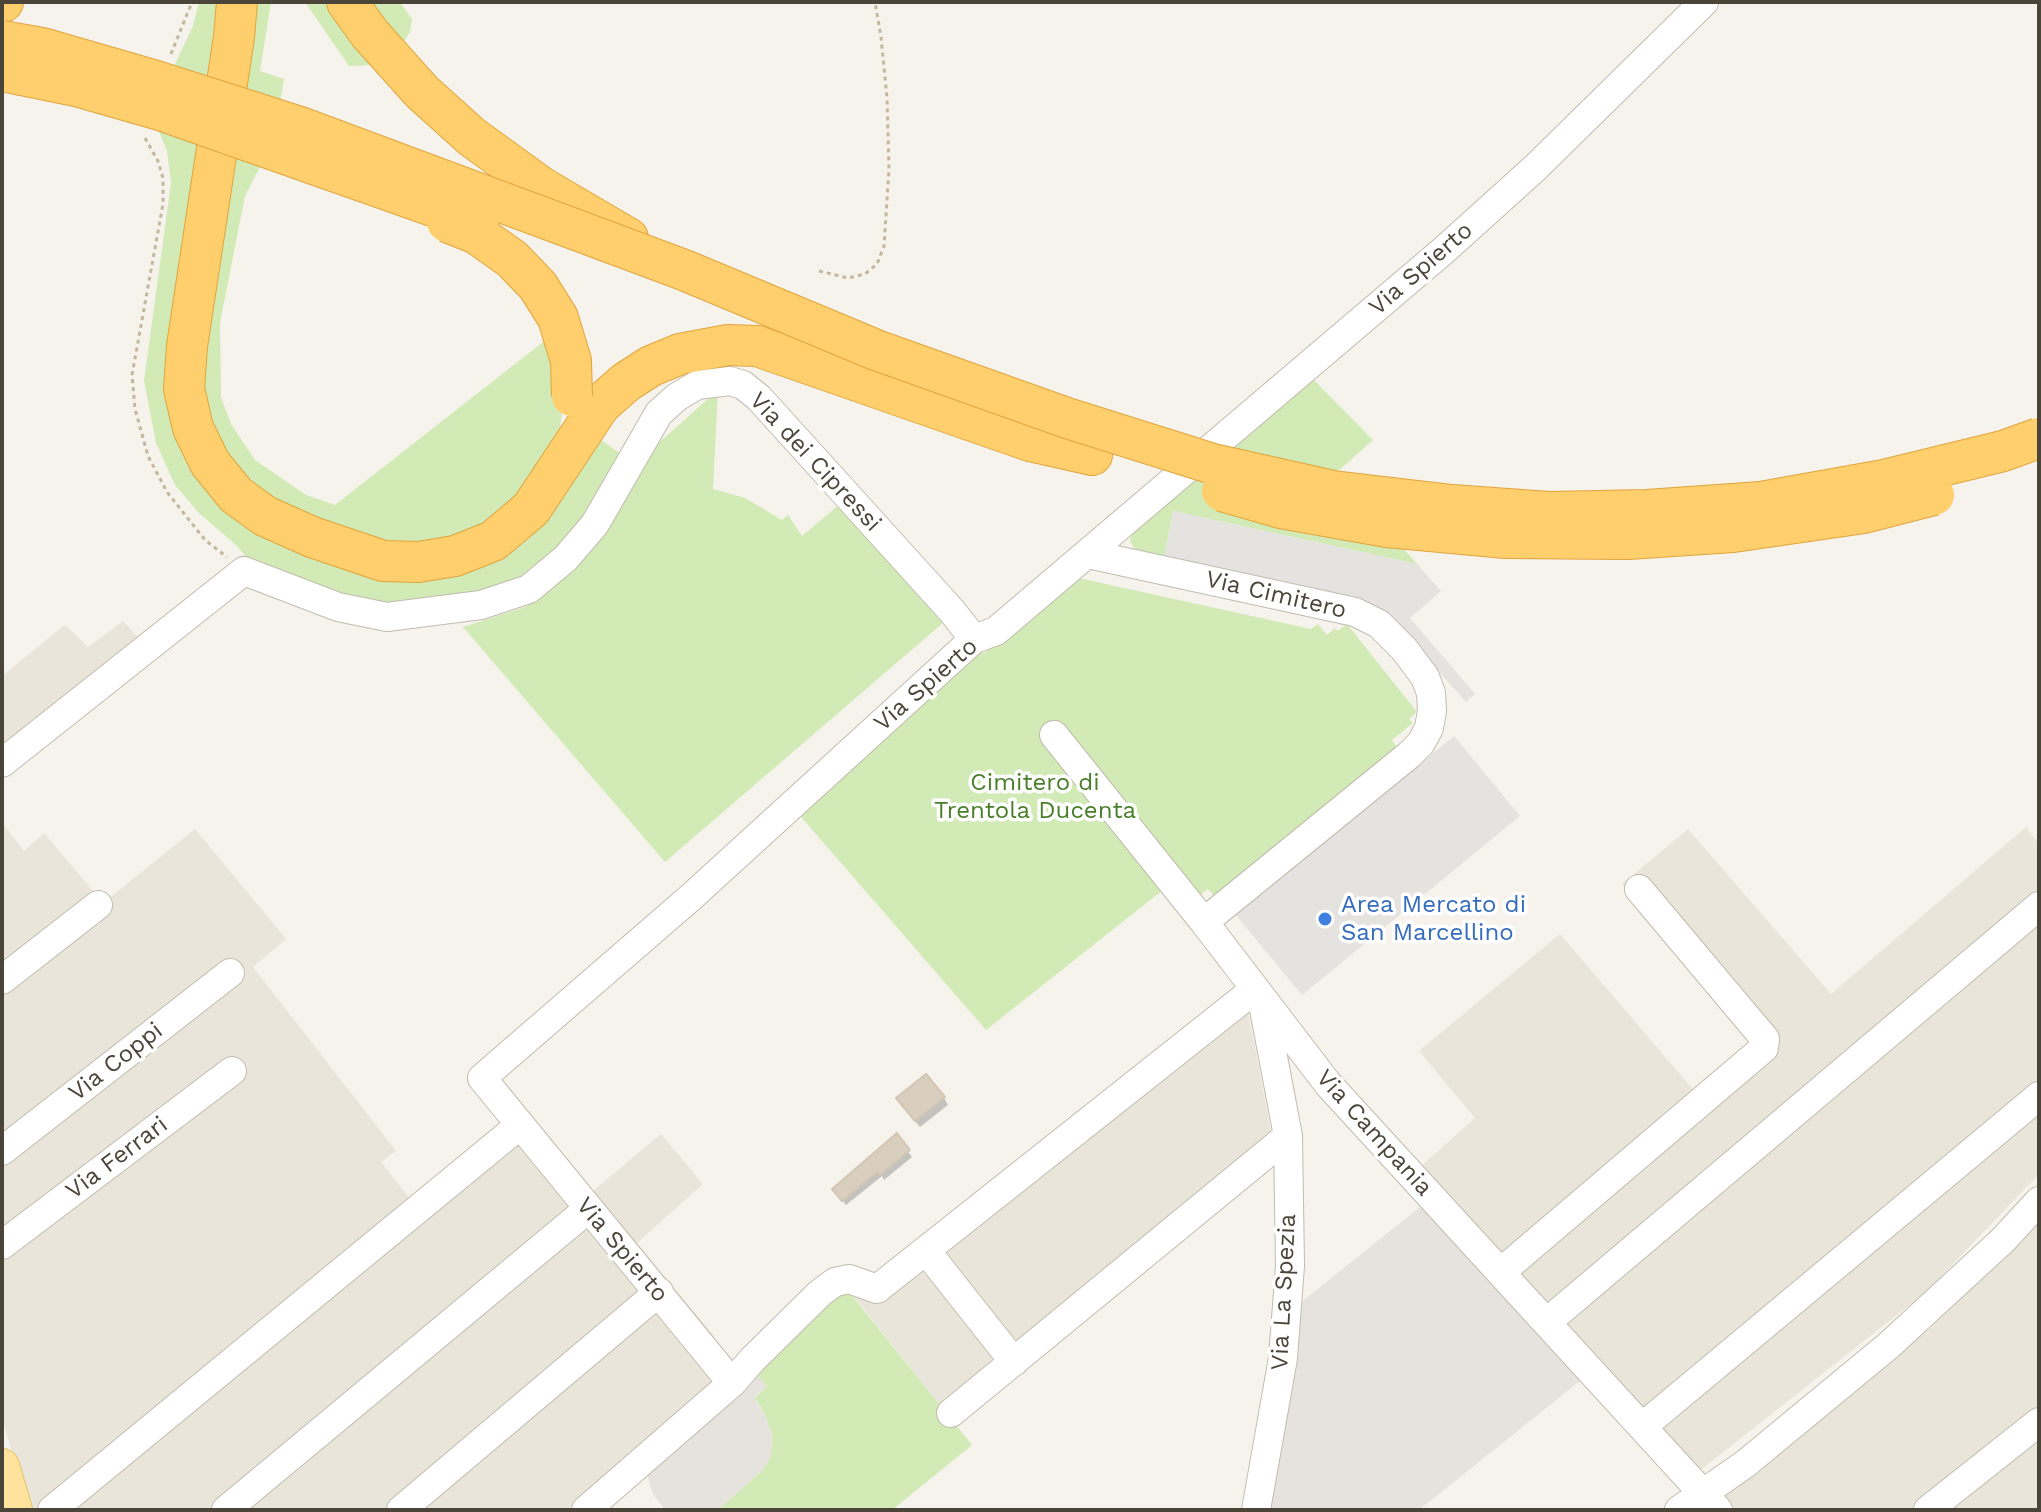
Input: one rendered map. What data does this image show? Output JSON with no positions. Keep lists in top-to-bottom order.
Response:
{
  "streets": {
    "street": [
      "Via Spierto",
      "Via dei Cipressi",
      "Via Cimitero",
      "Via Coppi",
      "Via Campania",
      "Via Ferrari",
      "Via La Spezia"
    ]
  },
  "crossings": [
    ["Via Spierto", "Via dei Cipressi"],
    ["Via Spierto", "Via Cimitero"],
    ["Via Cimitero", "Via Campania"],
    ["Via Campania", "Via La Spezia"]
  ],
  "parks": ["Cimitero di Trentola Ducenta"],
  "places": ["Area Mercato di San Marcellino"]
}
